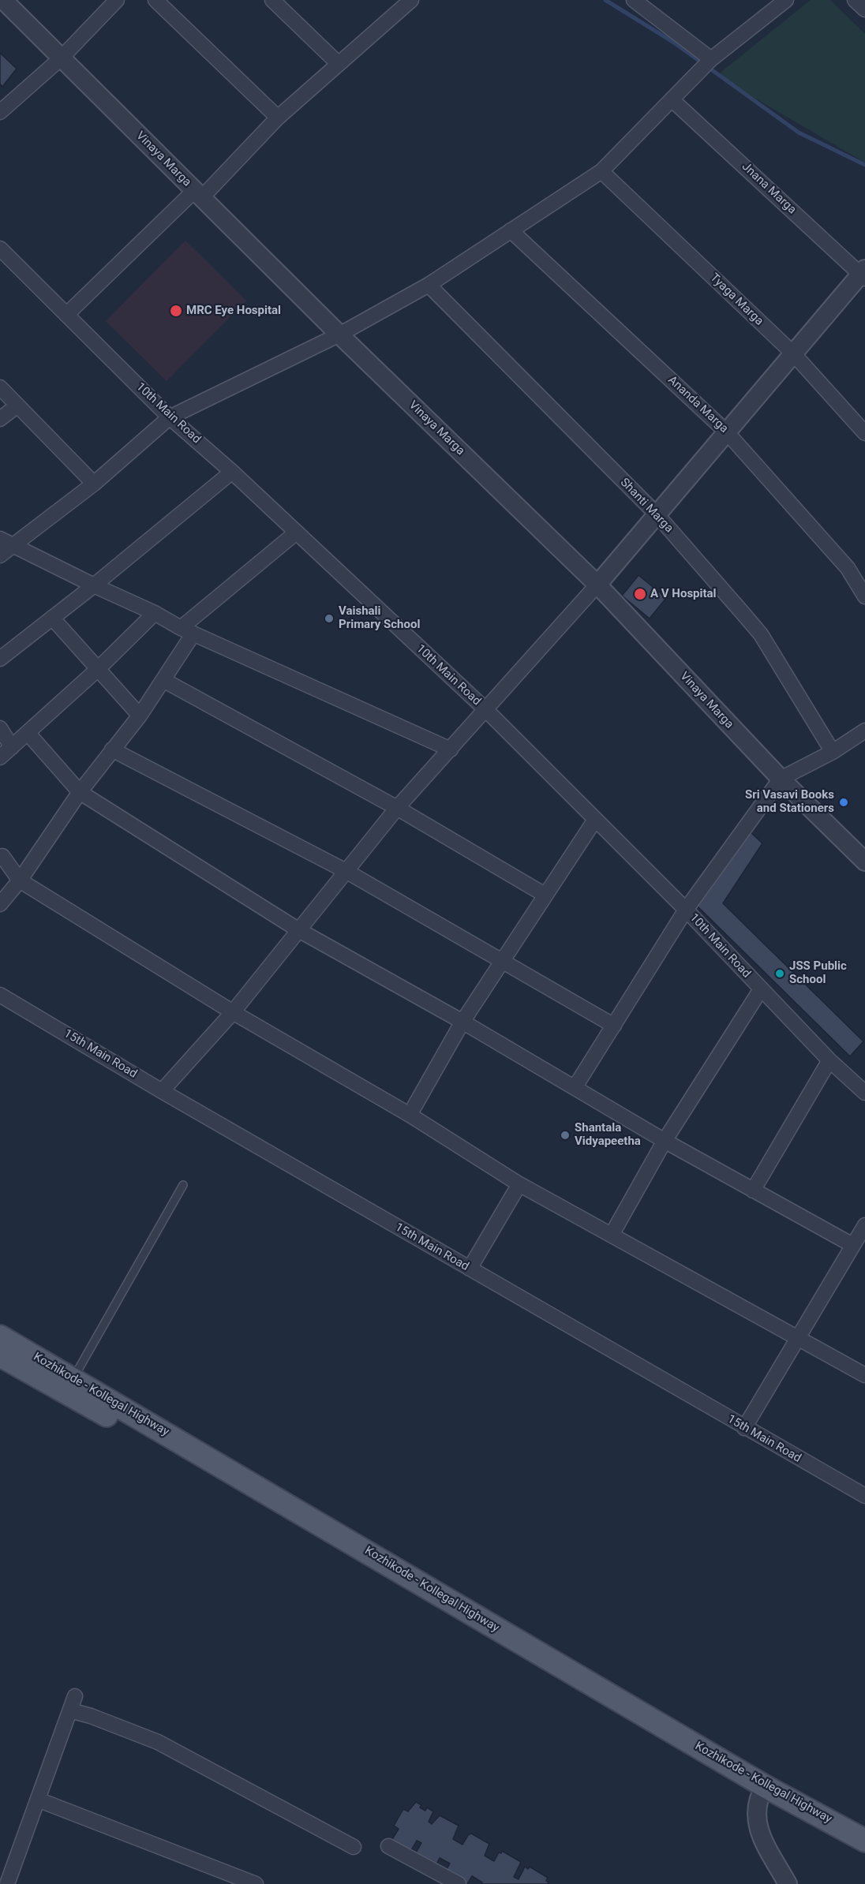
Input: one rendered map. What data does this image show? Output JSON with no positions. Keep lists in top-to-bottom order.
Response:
{
  "streets": {
    "main road": ["Kozhikode - Kollegal Highway"],
    "street": [
      "Vinaya Marga",
      "Jnana Marga",
      "Tyaga Marga",
      "Ananda Marga",
      "10th Main Road",
      "Shanti Marga",
      "15th Main Road"
    ]
  },
  "places": [
    "MRC Eye Hospital",
    "A V Hospital",
    "Vaishali Primary School",
    "Sri Vasavi Books and Stationers",
    "JSS Public School",
    "Shantala Vidyapeetha"
  ]
}
